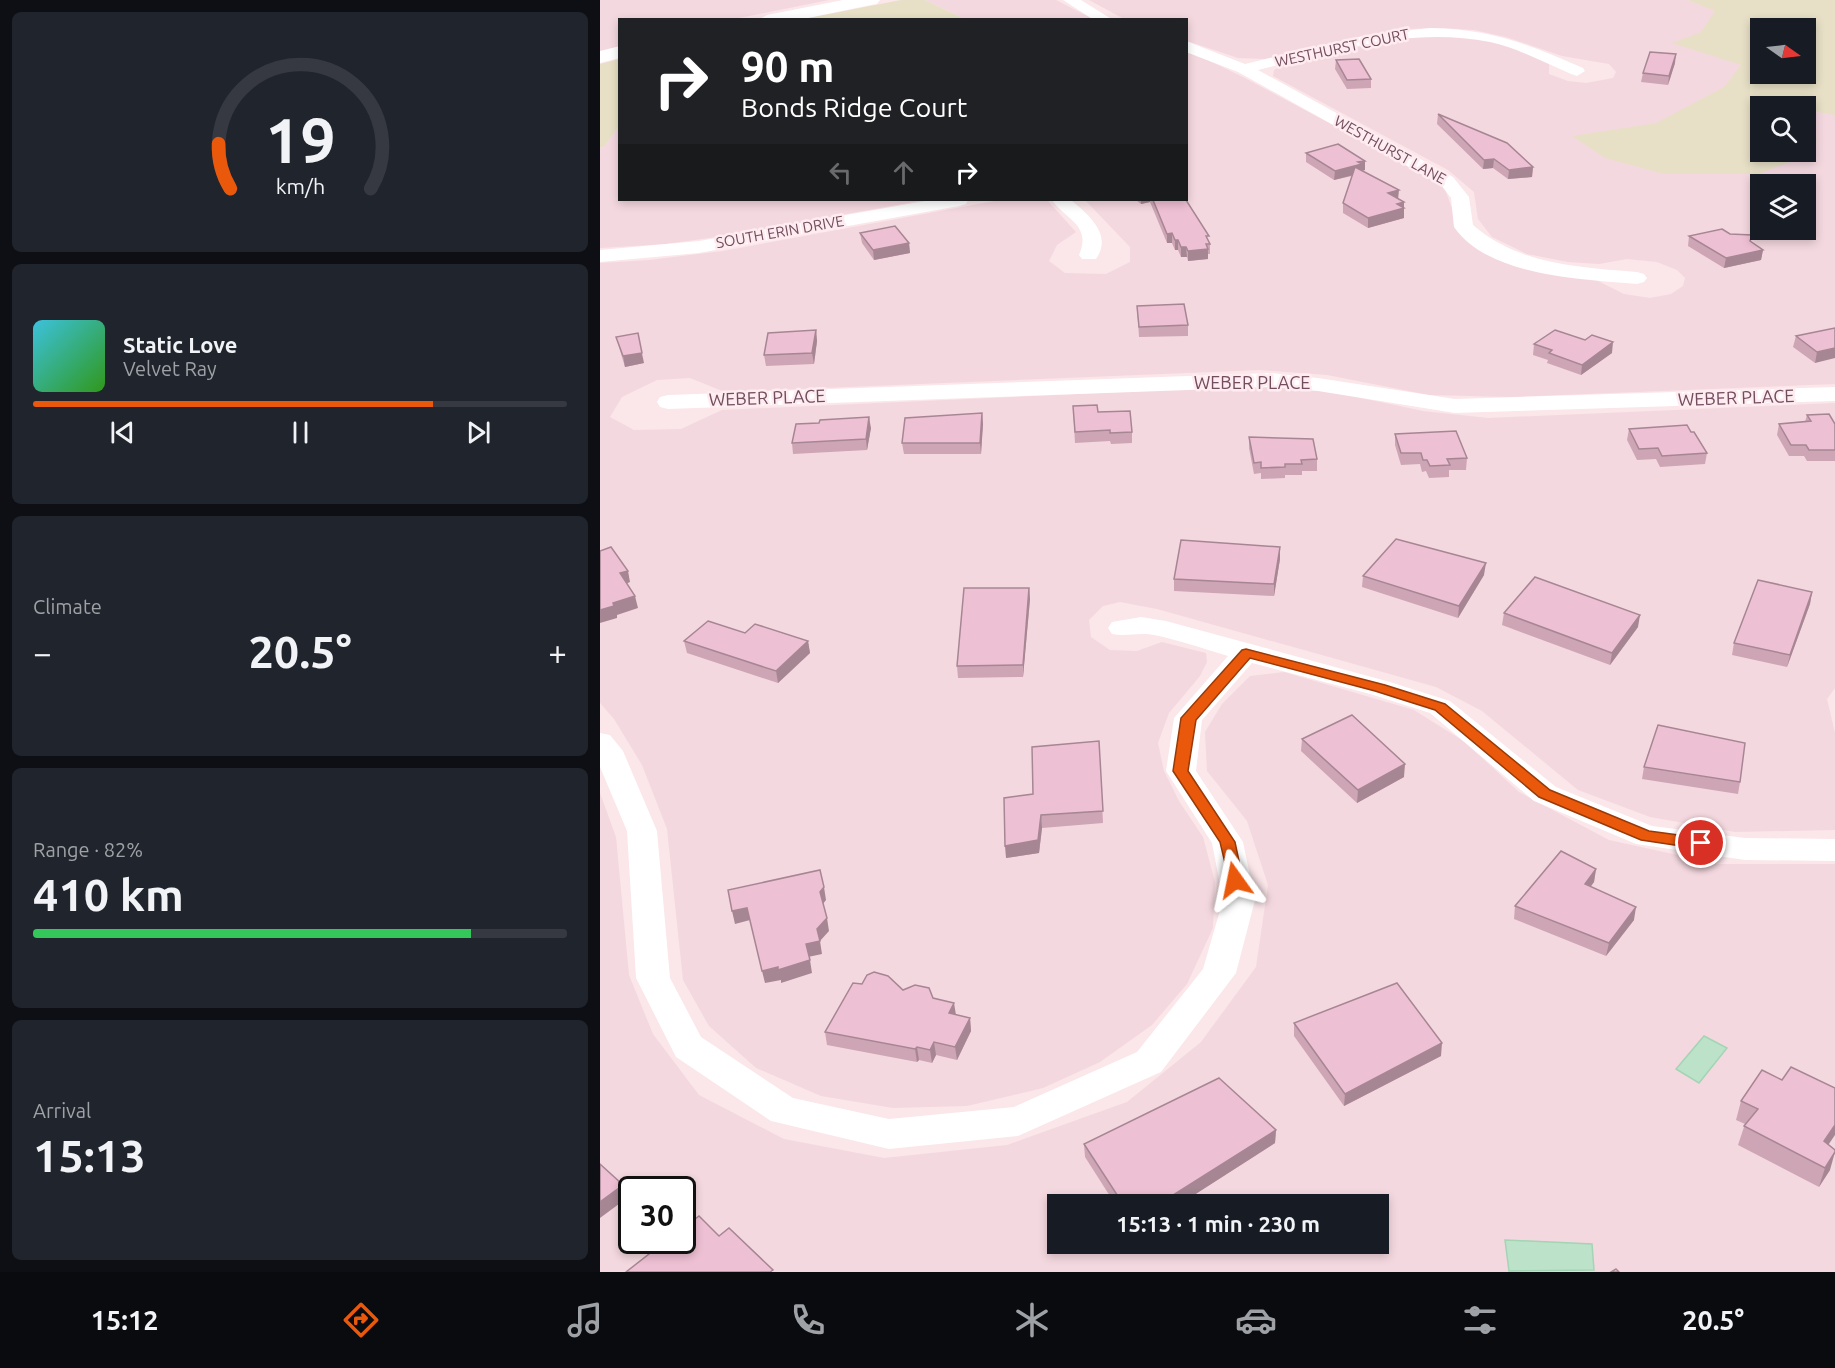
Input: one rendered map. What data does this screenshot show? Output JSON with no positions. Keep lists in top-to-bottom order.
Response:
{
  "streets": {
    "street": [
      "WESTHURST COURT",
      "WESTHURST LANE",
      "SOUTH ERIN DRIVE",
      "WEBER PLACE"
    ]
  },
  "crossings": [
    ["WESTHURST COURT", "WESTHURST LANE"]
  ],
  "north": "right",
  "page": {
    "turn": ["90 m", "Bonds Ridge Court"],
    "song": ["Static Love", "Velvet Ray"],
    "tile": [
      "Climate",
      ["Range · 82%", "410 km"],
      ["Arrival", "15:13"]
    ],
    "heat": ["−", "20.5°", "+"],
    "limit": "30",
    "trip": "15:13 · 1 min · 230 m",
    "tabs": ["15:12", "20.5°"],
    "gauge": ["19", "km/h"]
  }
}
